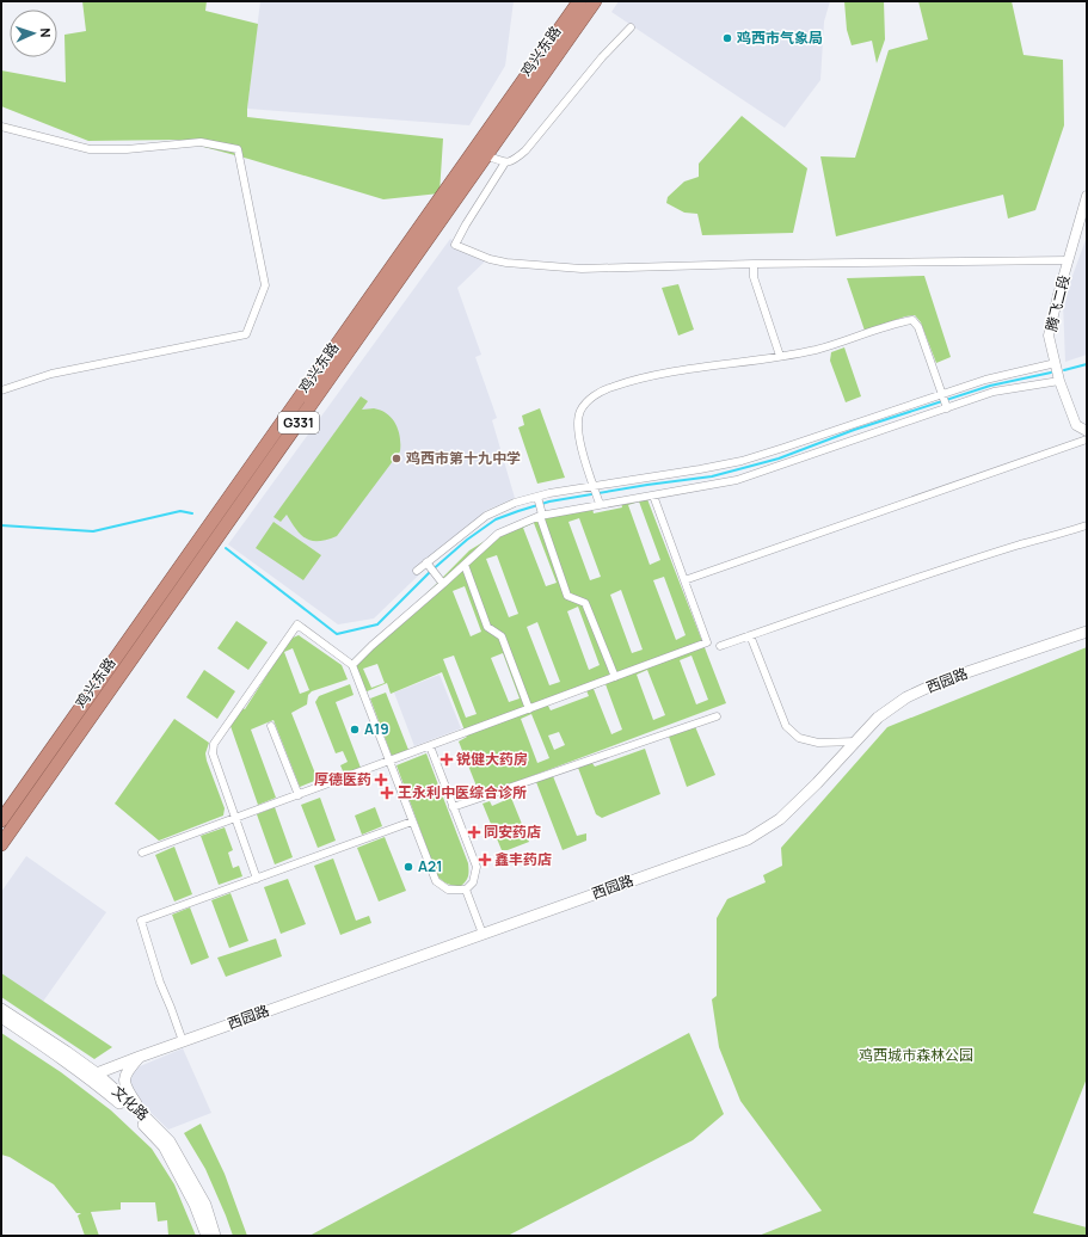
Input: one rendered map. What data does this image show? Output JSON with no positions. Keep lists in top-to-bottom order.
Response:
{
  "streets": {
    "highway": ["鸡兴东路", "G331"],
    "main road": ["西园路", "文化路"],
    "street": ["腾飞二段"]
  },
  "crossings": [
    ["西园路", "文化路"]
  ],
  "parks": ["鸡西城市森林公园"],
  "places": {
    "other": [
      "鸡西市气象局",
      "鸡西市第十九中学",
      "A19",
      "A21"
    ],
    "health": [
      "锐健大药房",
      "厚德医药",
      "王永利中医综合诊所",
      "同安药店",
      "鑫丰药店"
    ]
  },
  "north": "right"
}
